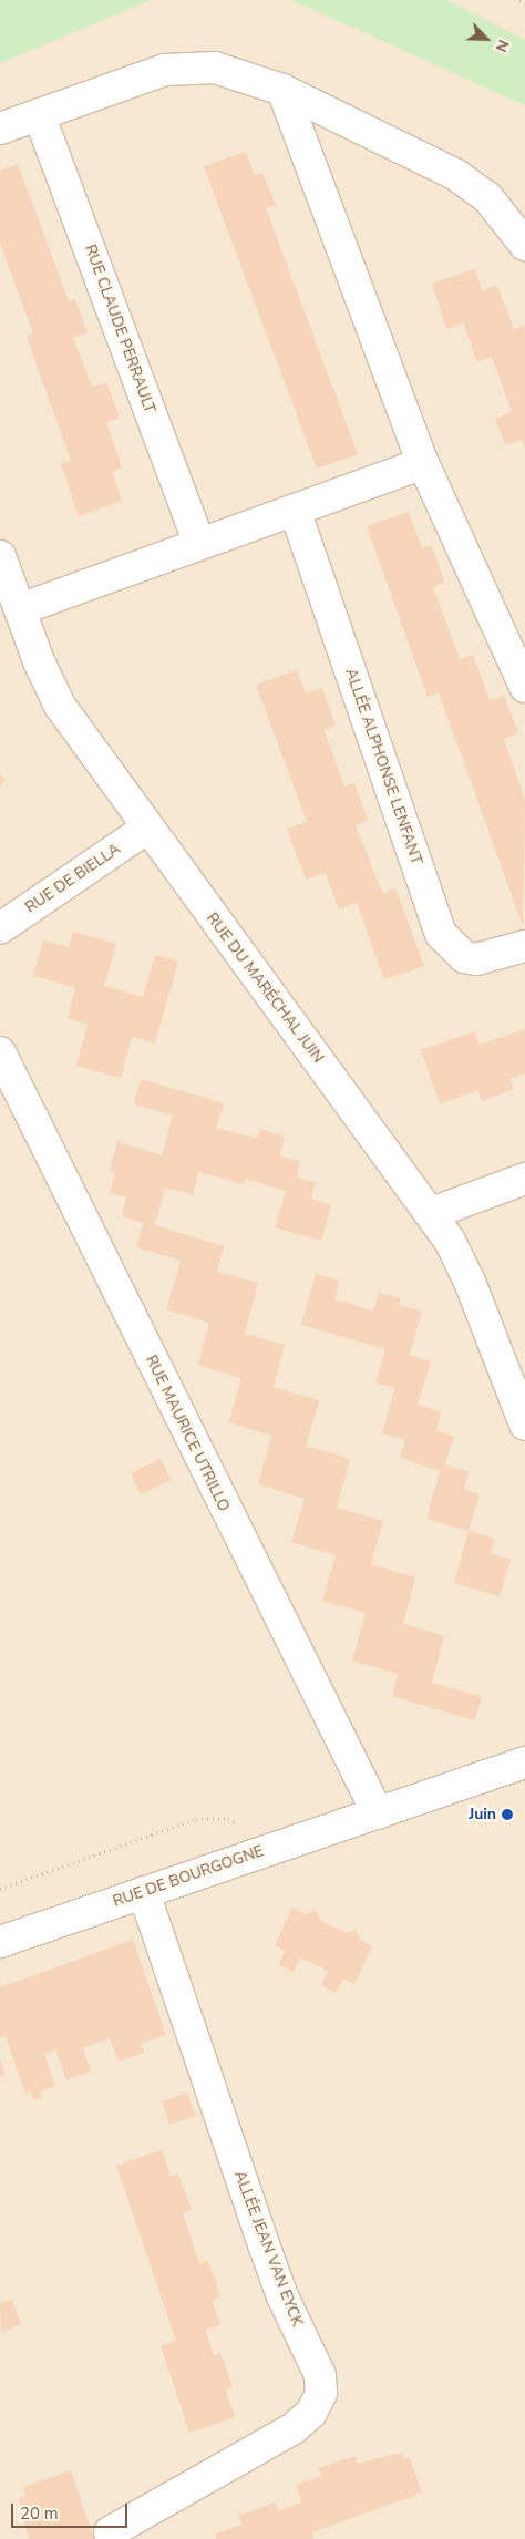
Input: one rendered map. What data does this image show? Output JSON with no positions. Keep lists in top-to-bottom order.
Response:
{
  "streets": {
    "street": [
      "RUE CLAUDE PERRAULT",
      "ALLÉE ALPHONSE LENFANT",
      "RUE DE BIELLA",
      "RUE DU MARÉCHAL JUIN",
      "RUE MAURICE UTRILLO",
      "RUE DE BOURGOGNE",
      "ALLÉE JEAN VAN EYCK"
    ]
  },
  "crossings": [
    ["RUE DE BIELLA", "RUE DU MARÉCHAL JUIN"],
    ["RUE MAURICE UTRILLO", "RUE DE BOURGOGNE"],
    ["RUE DE BOURGOGNE", "ALLÉE JEAN VAN EYCK"]
  ],
  "places": ["Juin"],
  "scale_bar": "20 m",
  "north": "bottom right"
}
